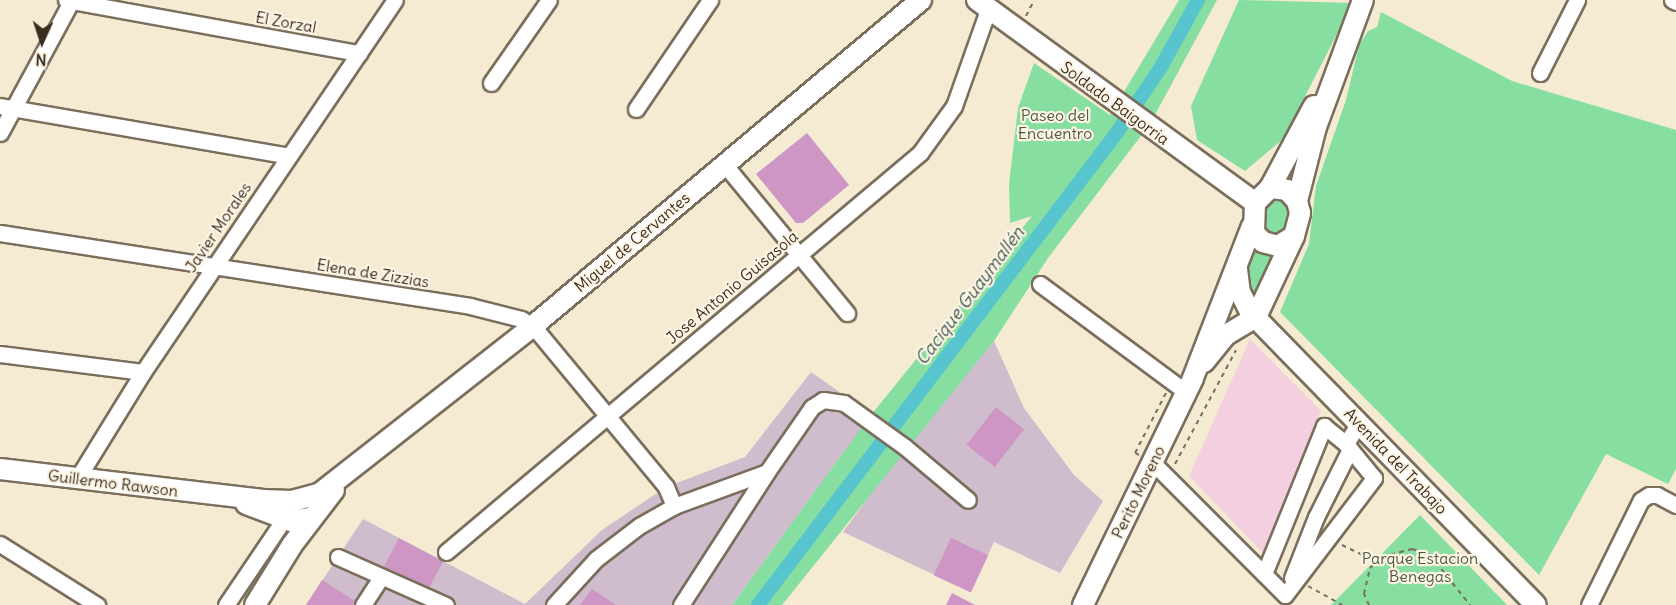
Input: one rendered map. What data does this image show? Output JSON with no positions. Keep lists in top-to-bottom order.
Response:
{
  "streets": {
    "main road": [
      "Soldado Baigorria",
      "Miguel de Cervantes",
      "Avenida del Trabajo",
      "Guillermo Rawson",
      "Perito Moreno"
    ],
    "street": [
      "El Zorzal",
      "Javier Morales",
      "Elena de Zizzias",
      "Jose Antonio Guisasola"
    ]
  },
  "crossings": [
    ["El Zorzal", "Javier Morales"],
    ["Soldado Baigorria", "Jose Antonio Guisasola"],
    ["Soldado Baigorria", "Perito Moreno"],
    ["Javier Morales", "Elena de Zizzias"],
    ["Javier Morales", "Guillermo Rawson"],
    ["Miguel de Cervantes", "Elena de Zizzias"],
    ["Miguel de Cervantes", "Guillermo Rawson"],
    ["Elena de Zizzias", "Jose Antonio Guisasola"],
    ["Avenida del Trabajo", "Perito Moreno"]
  ],
  "water": ["Cacique Guaymallén"],
  "parks": ["Paseo del Encuentro", "Parque Estacion Benegas"],
  "north": "bottom"
}
